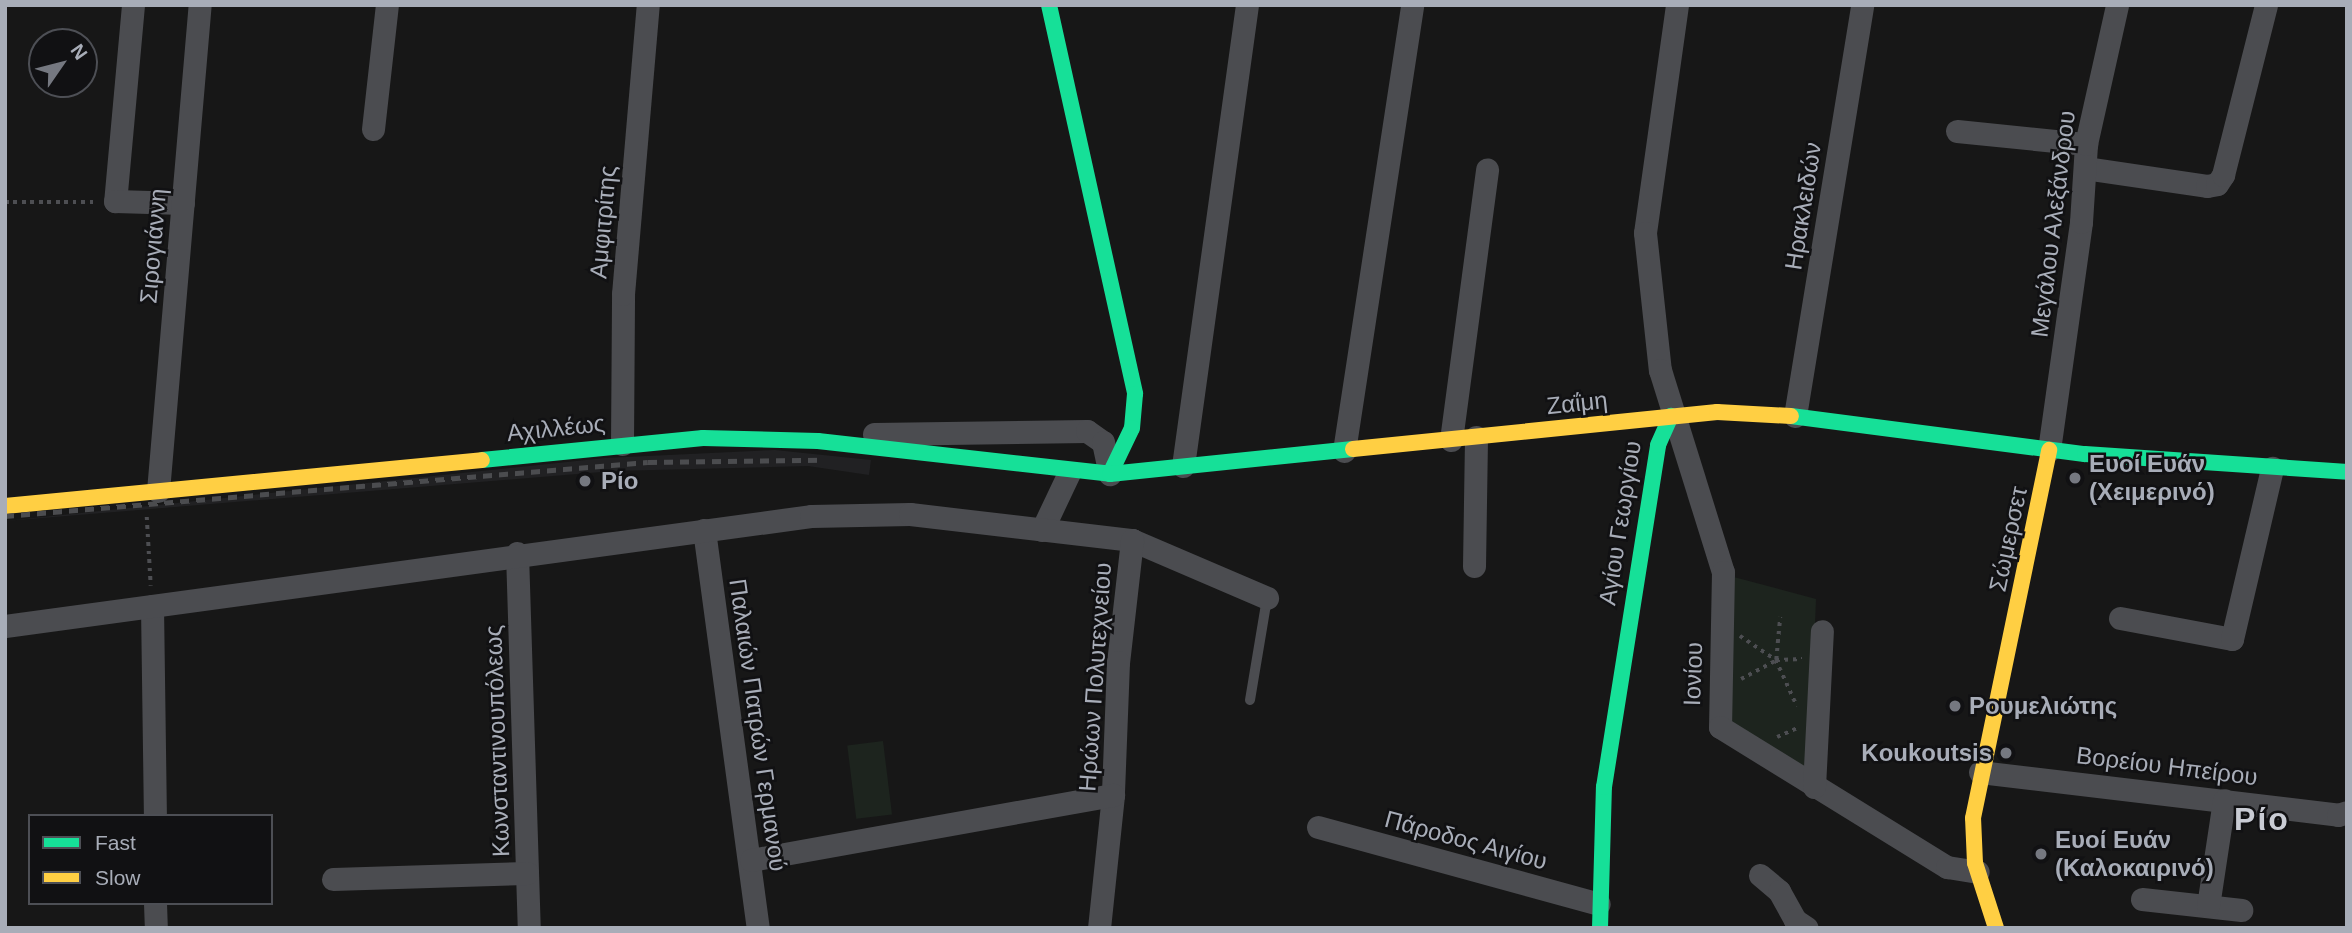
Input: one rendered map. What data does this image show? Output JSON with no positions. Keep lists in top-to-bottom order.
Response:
{
  "streets": {
    "street": [
      "Ηρακλειδών",
      "Αμφιτρίτης",
      "Μεγάλου Αλεξάνδρου",
      "Σιρογιάννη",
      "Ζαΐμη",
      "Αχιλλέως",
      "Αγίου Γεωργίου",
      "Σώμερσετ",
      "Ιονίου",
      "Ηρώων Πολυτεχνείου",
      "Παλαιών Πατρών Γερμανού",
      "Κωνσταντινουπόλεως",
      "Βορείου Ηπείρου",
      "Πάροδος Αιγίου"
    ]
  },
  "crossings": [
    ["Ηρακλειδών", "Ζαΐμη"],
    ["Αμφιτρίτης", "Αχιλλέως"],
    ["Μεγάλου Αλεξάνδρου", "Ζαΐμη"],
    ["Μεγάλου Αλεξάνδρου", "Σώμερσετ"],
    ["Σιρογιάννη", "Αχιλλέως"],
    ["Ζαΐμη", "Αχιλλέως"],
    ["Ζαΐμη", "Αγίου Γεωργίου"],
    ["Ζαΐμη", "Σώμερσετ"],
    ["Ζαΐμη", "Ιονίου"],
    ["Αγίου Γεωργίου", "Ιονίου"],
    ["Αγίου Γεωργίου", "Πάροδος Αιγίου"],
    ["Σώμερσετ", "Ιονίου"],
    ["Σώμερσετ", "Βορείου Ηπείρου"],
    ["Ηρώων Πολυτεχνείου", "Παλαιών Πατρών Γερμανού"],
    ["Ηρώων Πολυτεχνείου", "Κωνσταντινουπόλεως"]
  ],
  "districts": ["Ρίο"],
  "places": [
    "Ευοί Ευάν (Χειμερινό)",
    "Ρίο",
    "Ρουμελιώτης",
    "Koukoutsis",
    "Ευοί Ευάν (Καλοκαιρινό)"
  ],
  "legend": ["Fast", "Slow"],
  "north": "top right"
}
